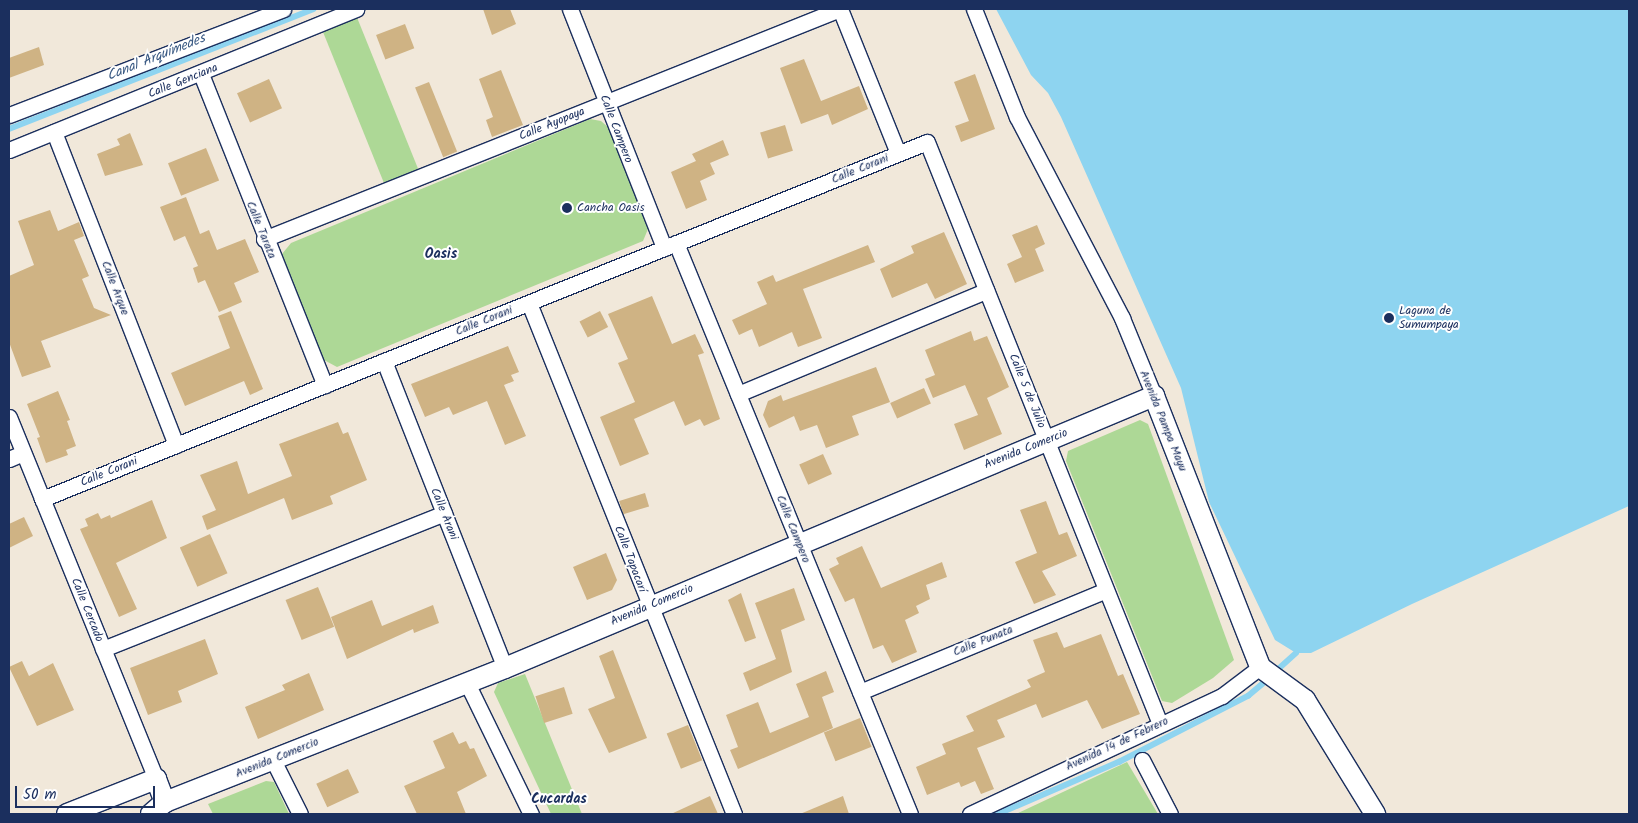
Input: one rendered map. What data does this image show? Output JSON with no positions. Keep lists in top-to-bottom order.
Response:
{
  "streets": {
    "street": [
      "Calle Genciana",
      "Calle Ayopaya",
      "Calle Campero",
      "Calle Corani",
      "Calle Tarata",
      "Calle Arque",
      "Calle 5 de Julio",
      "Avenida Pampa Mayu",
      "Avenida Comercio",
      "Calle Arani",
      "Calle Tapacarí",
      "Calle Cercado",
      "Calle Punata",
      "Avenida 14 de Febrero"
    ]
  },
  "crossings": [
    ["Calle Genciana", "Calle Tarata"],
    ["Calle Genciana", "Calle Arque"],
    ["Calle Ayopaya", "Calle Campero"],
    ["Calle Ayopaya", "Calle Tarata"],
    ["Calle Campero", "Calle Corani"],
    ["Calle Campero", "Avenida Comercio"],
    ["Calle Campero", "Calle Punata"],
    ["Calle Corani", "Calle Tarata"],
    ["Calle Corani", "Calle Arque"],
    ["Calle Corani", "Calle 5 de Julio"],
    ["Calle Corani", "Calle Arani"],
    ["Calle Corani", "Calle Tapacarí"],
    ["Calle Corani", "Calle Cercado"],
    ["Calle 5 de Julio", "Avenida Comercio"],
    ["Calle 5 de Julio", "Calle Punata"],
    ["Calle 5 de Julio", "Avenida 14 de Febrero"],
    ["Avenida Pampa Mayu", "Avenida Comercio"],
    ["Avenida Pampa Mayu", "Avenida 14 de Febrero"],
    ["Avenida Comercio", "Calle Arani"],
    ["Avenida Comercio", "Calle Tapacarí"],
    ["Avenida Comercio", "Calle Cercado"]
  ],
  "districts": ["Oasis", "Cucardas"],
  "water": ["Canal Arquímedes"],
  "places": ["Cancha Oasis", "Laguna de Sumumpaya"],
  "scale_bar": "50 m"
}
